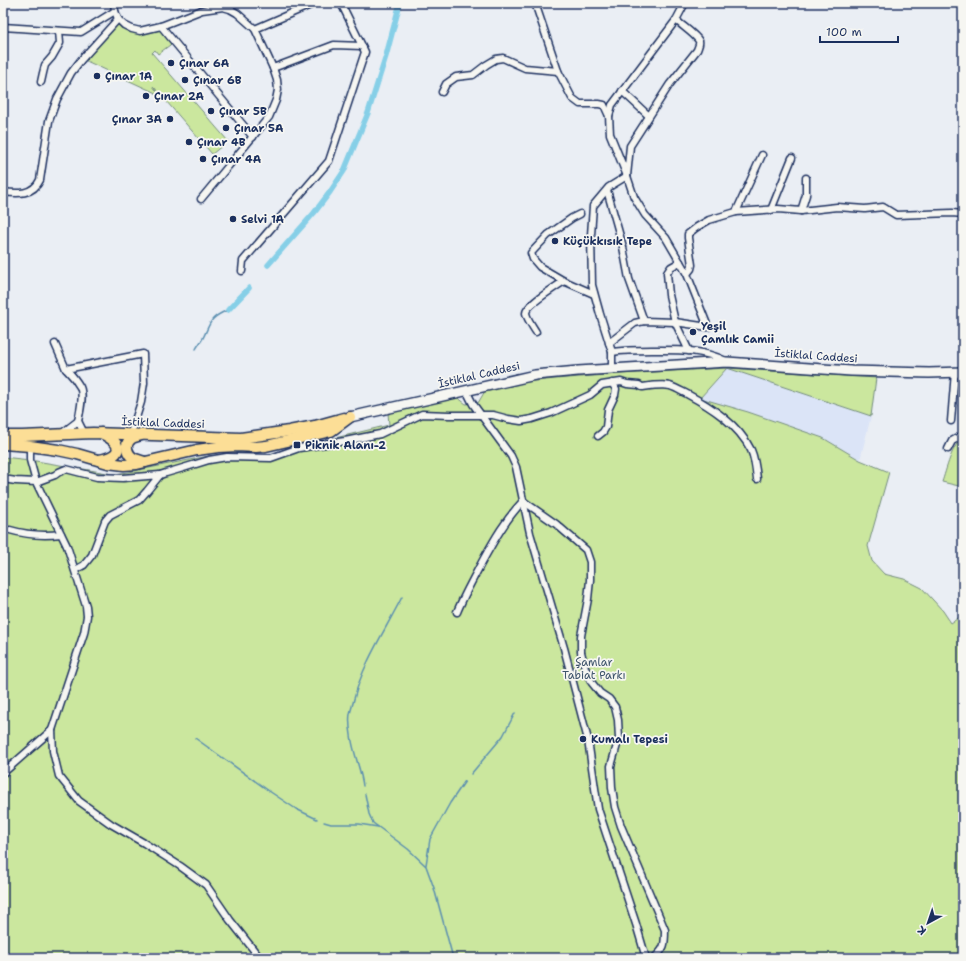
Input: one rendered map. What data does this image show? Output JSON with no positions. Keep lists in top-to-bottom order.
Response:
{
  "streets": {
    "main road": ["İstiklal Caddesi"]
  },
  "parks": ["Şamlar Tabiat Parkı"],
  "places": {
    "other": [
      "Çınar 6A",
      "Çınar 1A",
      "Çınar 6B",
      "Çınar 2A",
      "Çınar 5B",
      "Çınar 3A",
      "Çınar 5A",
      "Çınar 4B",
      "Çınar 4A",
      "Selvi 1A",
      "Küçükkısık Tepe",
      "Yeşil Çamlık Camii",
      "Kumalı Tepesi"
    ],
    "transit": ["Piknik Alanı-2"]
  },
  "scale_bar": "100 m",
  "north": "bottom left"
}
